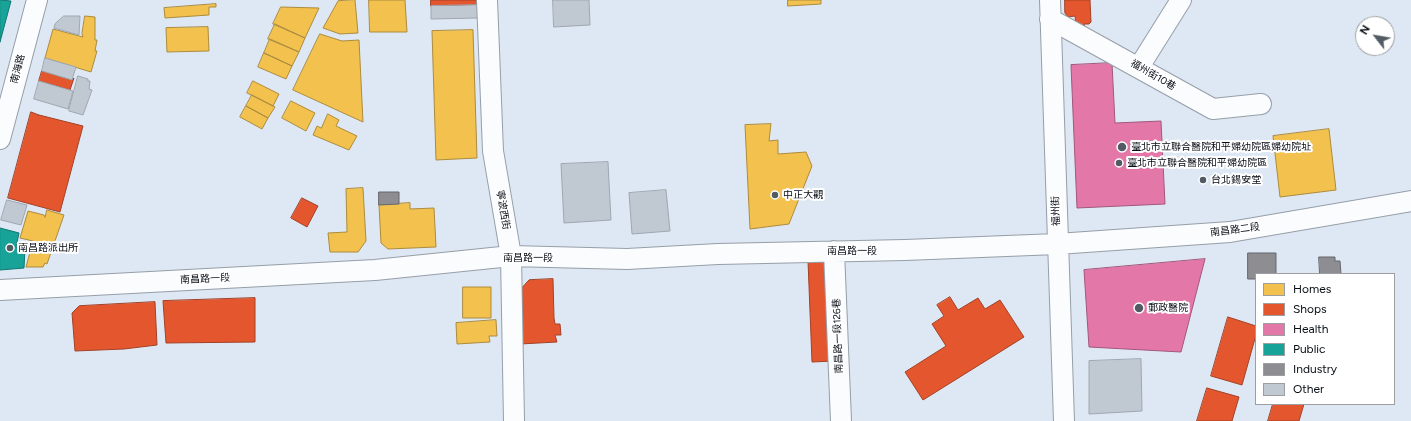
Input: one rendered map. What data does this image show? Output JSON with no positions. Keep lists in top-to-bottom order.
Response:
{
  "streets": {
    "street": [
      "南海路",
      "福州街10巷",
      "寧波西街",
      "福州街",
      "南昌路二段",
      "南昌路一段",
      "南昌路一段126巷"
    ]
  },
  "crossings": [
    ["福州街10巷", "福州街"],
    ["寧波西街", "南昌路一段"],
    ["福州街", "南昌路二段"],
    ["福州街", "南昌路一段"],
    ["南昌路二段", "南昌路一段"],
    ["南昌路一段", "南昌路一段126巷"]
  ],
  "places": [
    "臺北市立聯合醫院和平婦幼院區婦幼院址",
    "臺北市立聯合醫院和平婦幼院區",
    "台北錫安堂",
    "中正大觀",
    "南昌路派出所",
    "郵政醫院"
  ],
  "legend": [
    "Homes",
    "Shops",
    "Health",
    "Public",
    "Industry",
    "Other"
  ],
  "north": "top left"
}
